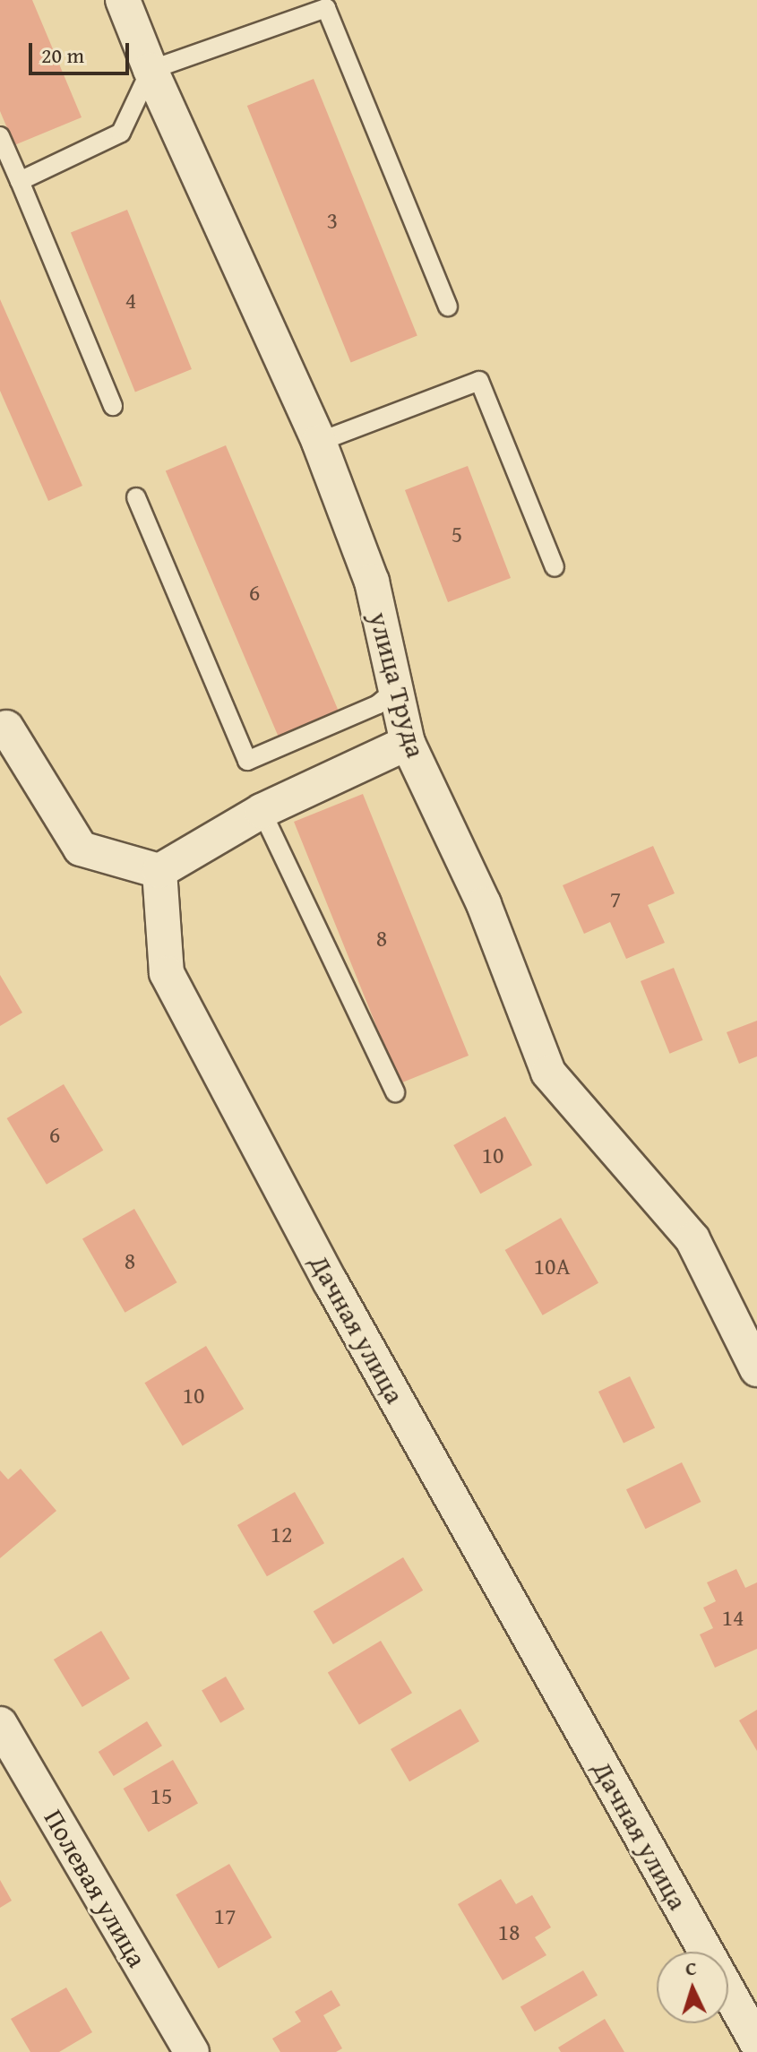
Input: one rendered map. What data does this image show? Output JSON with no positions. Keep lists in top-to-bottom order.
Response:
{
  "streets": {
    "street": ["улица Труда", "Дачная улица", "Полевая улица"]
  },
  "house_numbers": [
    "3",
    "4",
    "5",
    "6",
    "7",
    "8",
    "6",
    "10",
    "8",
    "10А",
    "10",
    "12",
    "14",
    "15",
    "17",
    "18"
  ],
  "scale_bar": "20 m",
  "north": "top"
}
